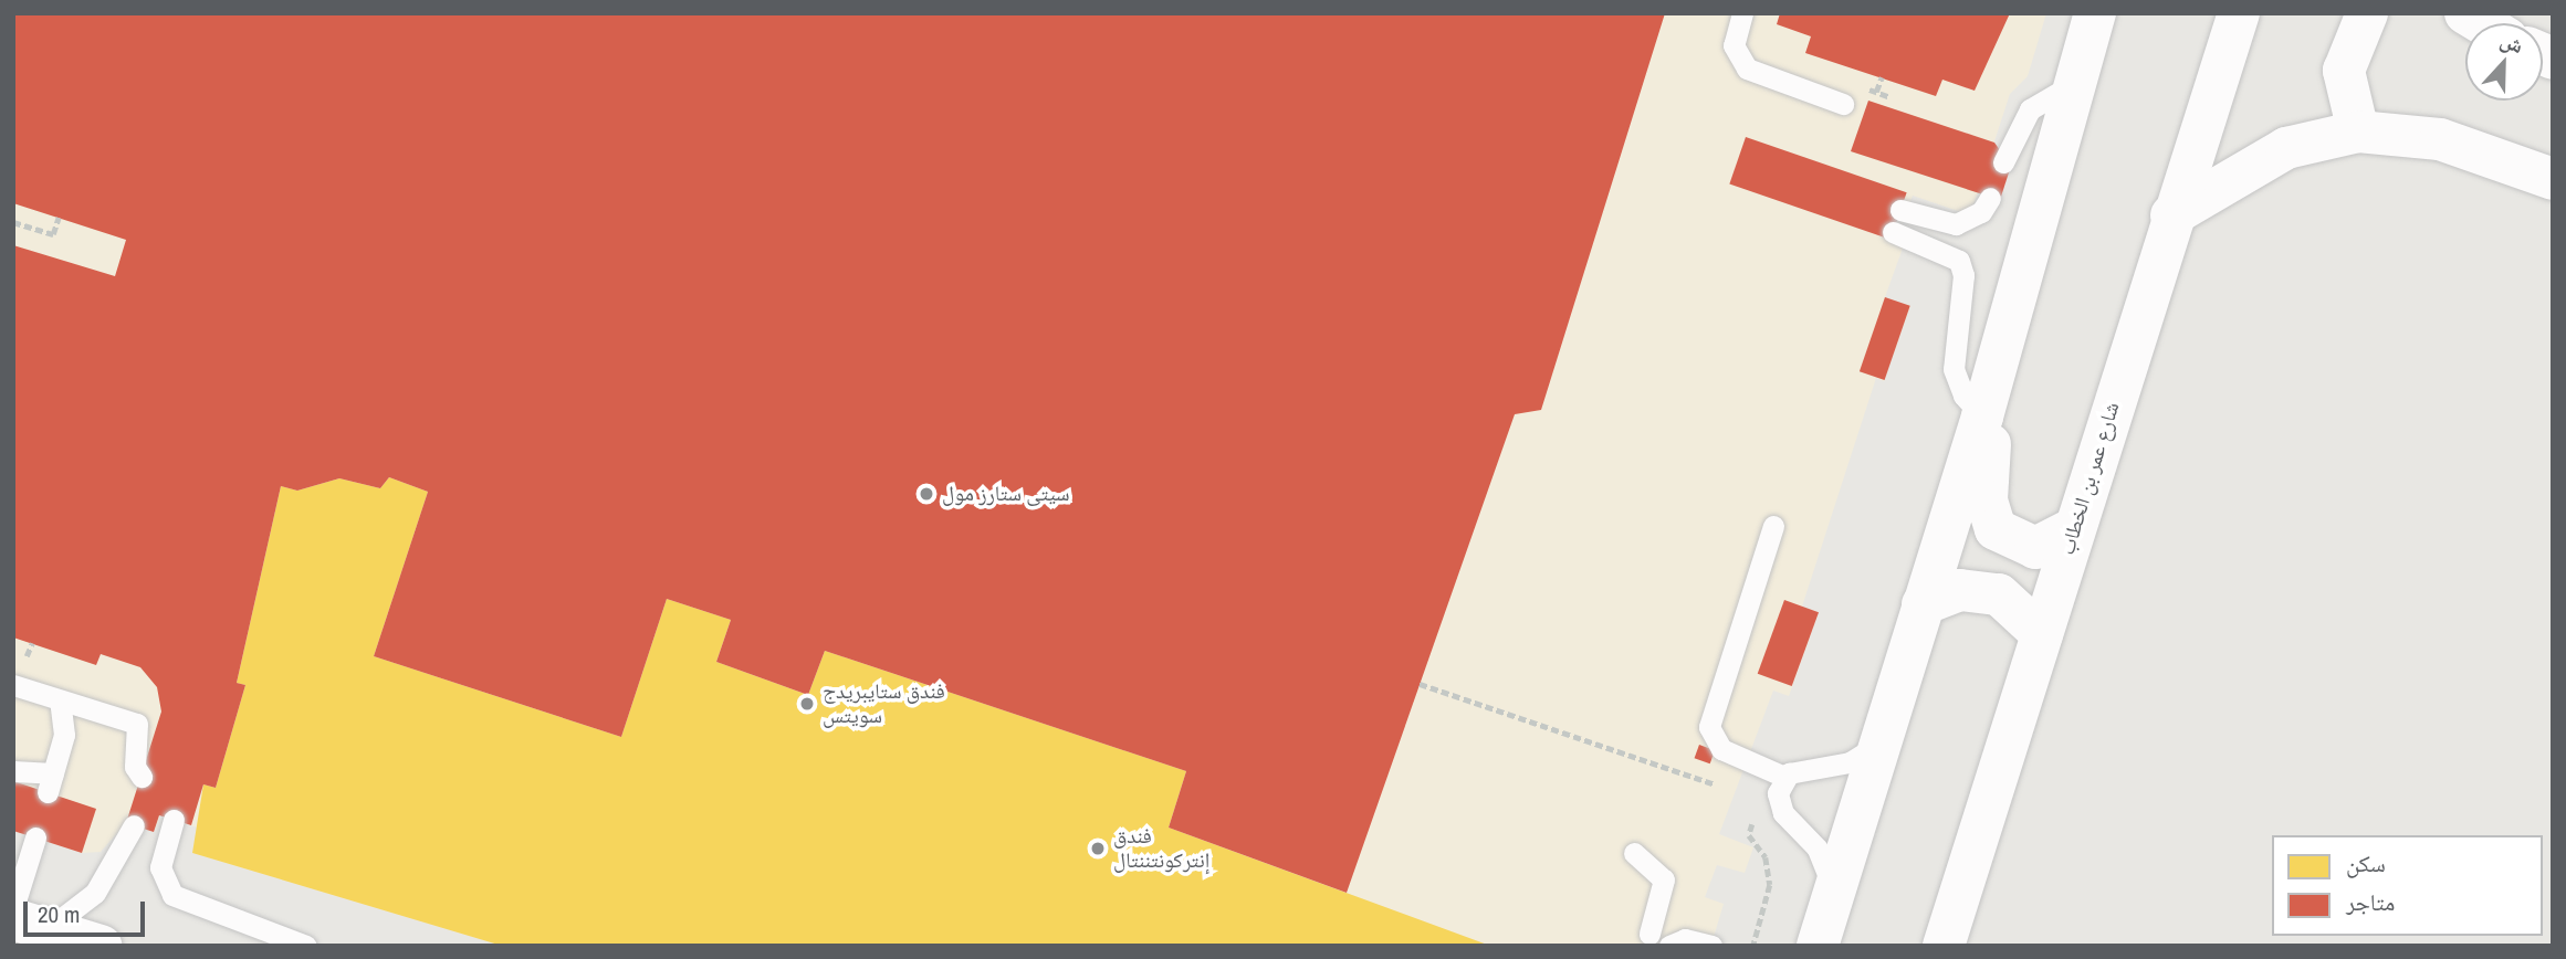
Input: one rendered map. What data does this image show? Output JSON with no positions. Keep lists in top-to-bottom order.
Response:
{
  "streets": {
    "street": ["شارع عمر بن الخطاب"]
  },
  "places": ["سيتى ستارز مول", "فندق ستايبريدج سويتس", "فندق إنتركونتننتال"],
  "legend": ["سكن", "متاجر"],
  "scale_bar": "20 m",
  "north": "top"
}
